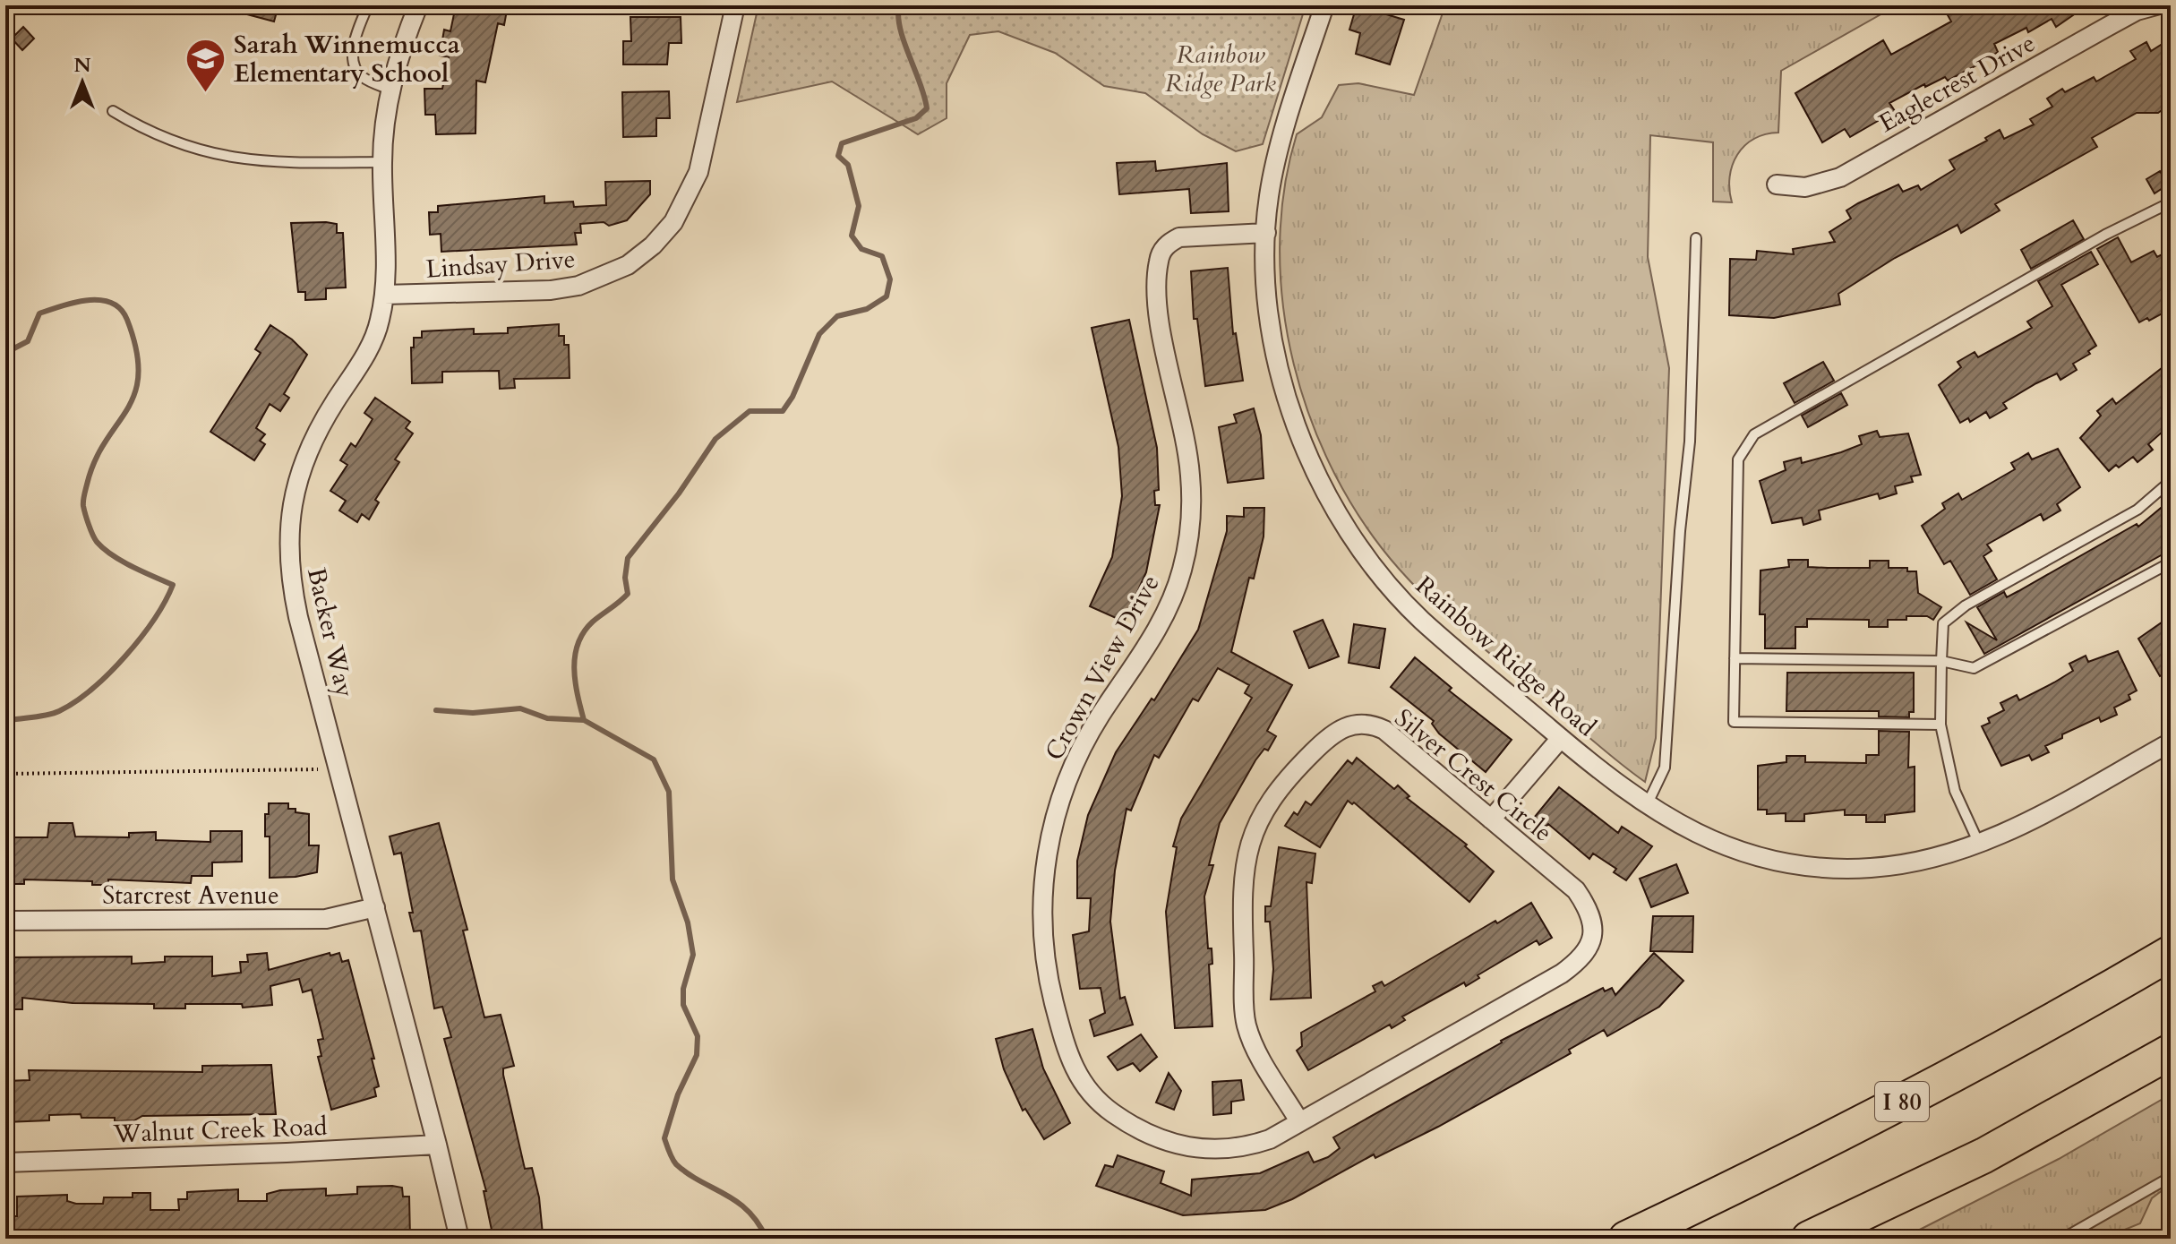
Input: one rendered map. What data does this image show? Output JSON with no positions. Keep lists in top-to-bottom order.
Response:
{
  "streets": {
    "highway": ["I 80"],
    "street": [
      "Eaglecrest Drive",
      "Lindsay Drive",
      "Backer Way",
      "Rainbow Ridge Road",
      "Crown View Drive",
      "Silver Crest Circle",
      "Starcrest Avenue",
      "Walnut Creek Road"
    ]
  },
  "crossings": [
    ["Lindsay Drive", "Backer Way"],
    ["Backer Way", "Starcrest Avenue"],
    ["Backer Way", "Walnut Creek Road"],
    ["Rainbow Ridge Road", "Crown View Drive"],
    ["Crown View Drive", "Silver Crest Circle"]
  ],
  "parks": ["Rainbow Ridge Park"],
  "places": {
    "school or university": ["Sarah Winnemucca Elementary School"]
  },
  "north": "top"
}
